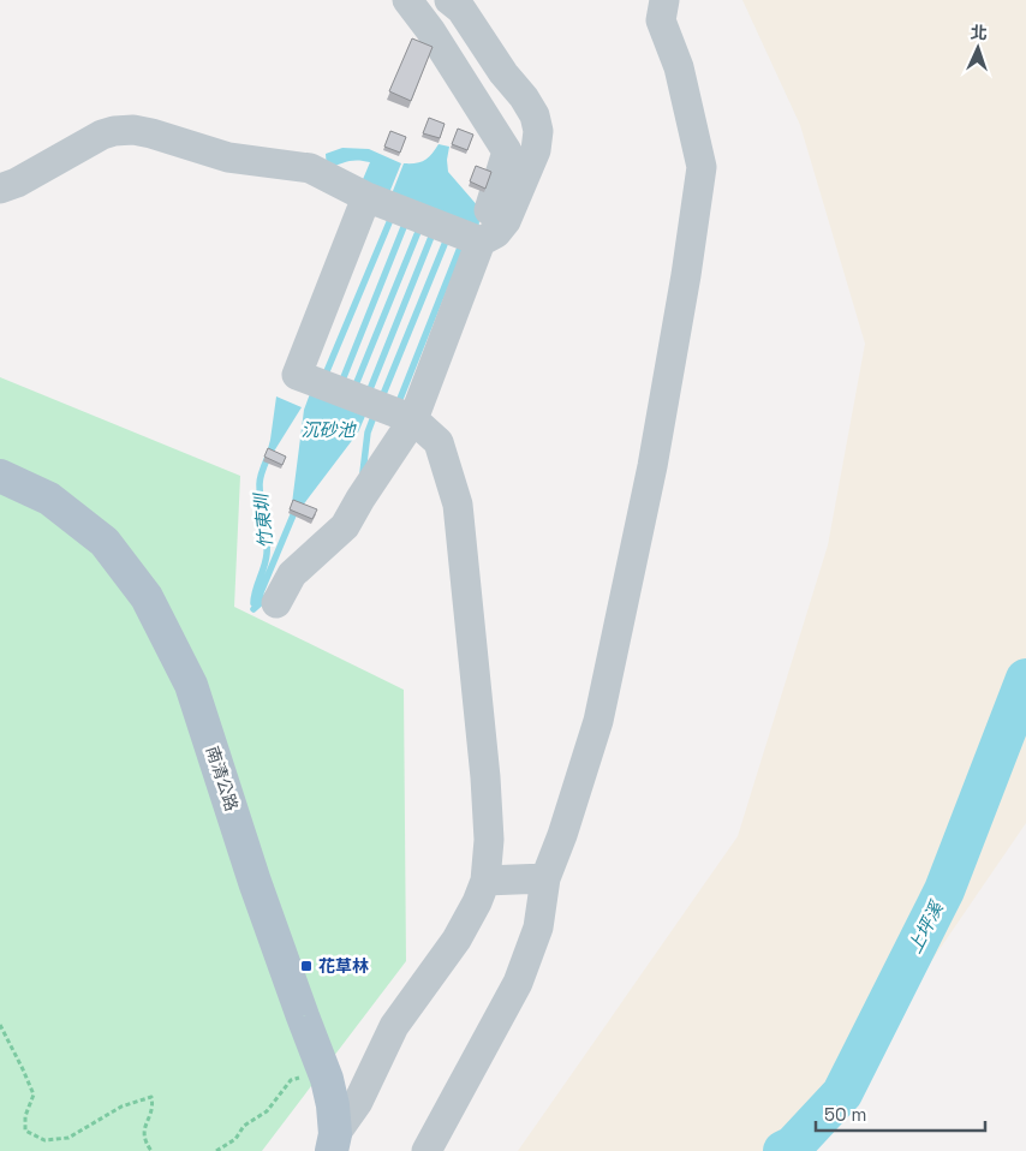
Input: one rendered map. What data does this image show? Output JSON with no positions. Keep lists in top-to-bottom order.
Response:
{
  "streets": {
    "main road": ["南清公路"]
  },
  "water": ["沉砂池", "竹東圳", "上坪溪"],
  "places": {
    "transit": ["花草林"]
  },
  "scale_bar": "50 m",
  "north": "top"
}
